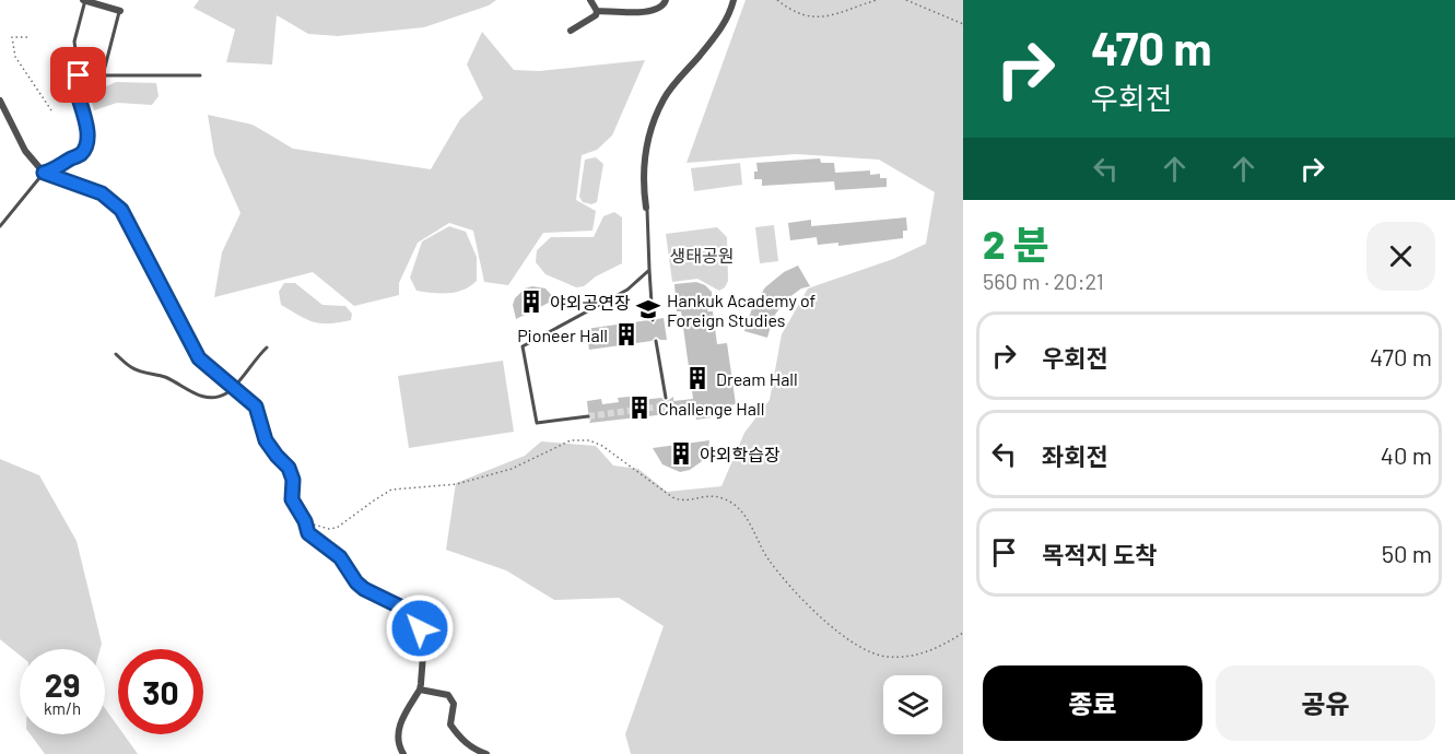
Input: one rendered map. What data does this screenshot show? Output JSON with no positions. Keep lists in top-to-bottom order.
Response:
{
  "parks": ["생태공원"],
  "places": {
    "building": [
      "야외공연장",
      "Pioneer Hall",
      "Dream Hall",
      "Challenge Hall",
      "야외학습장"
    ],
    "school or university": ["Hankuk Academy of Foreign Studies"]
  },
  "page": {
    "turn": ["470 m", "우회전"],
    "heading": ["2 분", "560 m · 20:21"],
    "list": [
      {
        "name": "우회전",
        "value": "470 m"
      },
      {
        "name": "좌회전",
        "value": "40 m"
      },
      {
        "name": "목적지 도착",
        "value": "50 m"
      }
    ],
    "speed": "29 km/h",
    "limit": "30",
    "buttons": ["종료", "공유"]
  }
}
